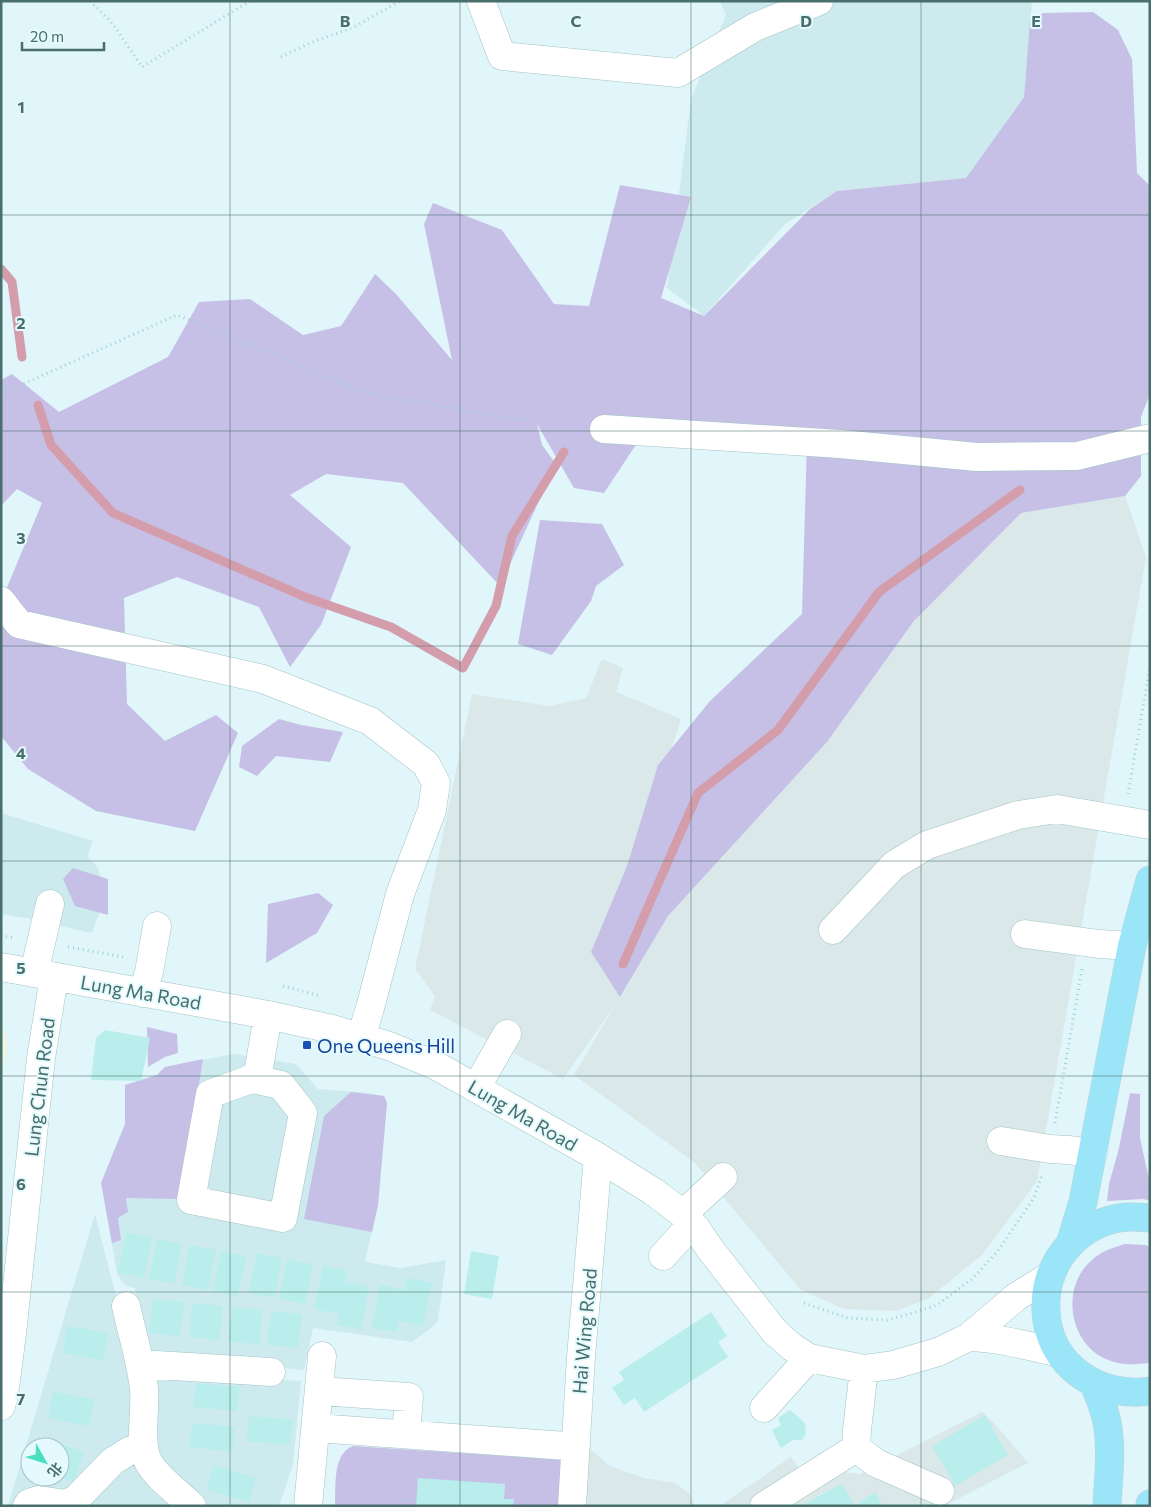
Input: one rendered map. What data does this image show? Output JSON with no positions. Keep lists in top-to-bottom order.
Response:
{
  "streets": {
    "street": ["Lung Ma Road", "Lung Chun Road", "Hai Wing Road"]
  },
  "crossings": [
    ["Lung Ma Road", "Lung Chun Road"],
    ["Lung Ma Road", "Hai Wing Road"]
  ],
  "places": {
    "transit": ["One Queens Hill"]
  },
  "scale_bar": "20 m",
  "north": "bottom right",
  "grid": {
    "columns": [
      "B",
      "C",
      "D",
      "E"
    ],
    "rows": [
      "1",
      "2",
      "3",
      "4",
      "5",
      "6",
      "7"
    ]
  }
}
